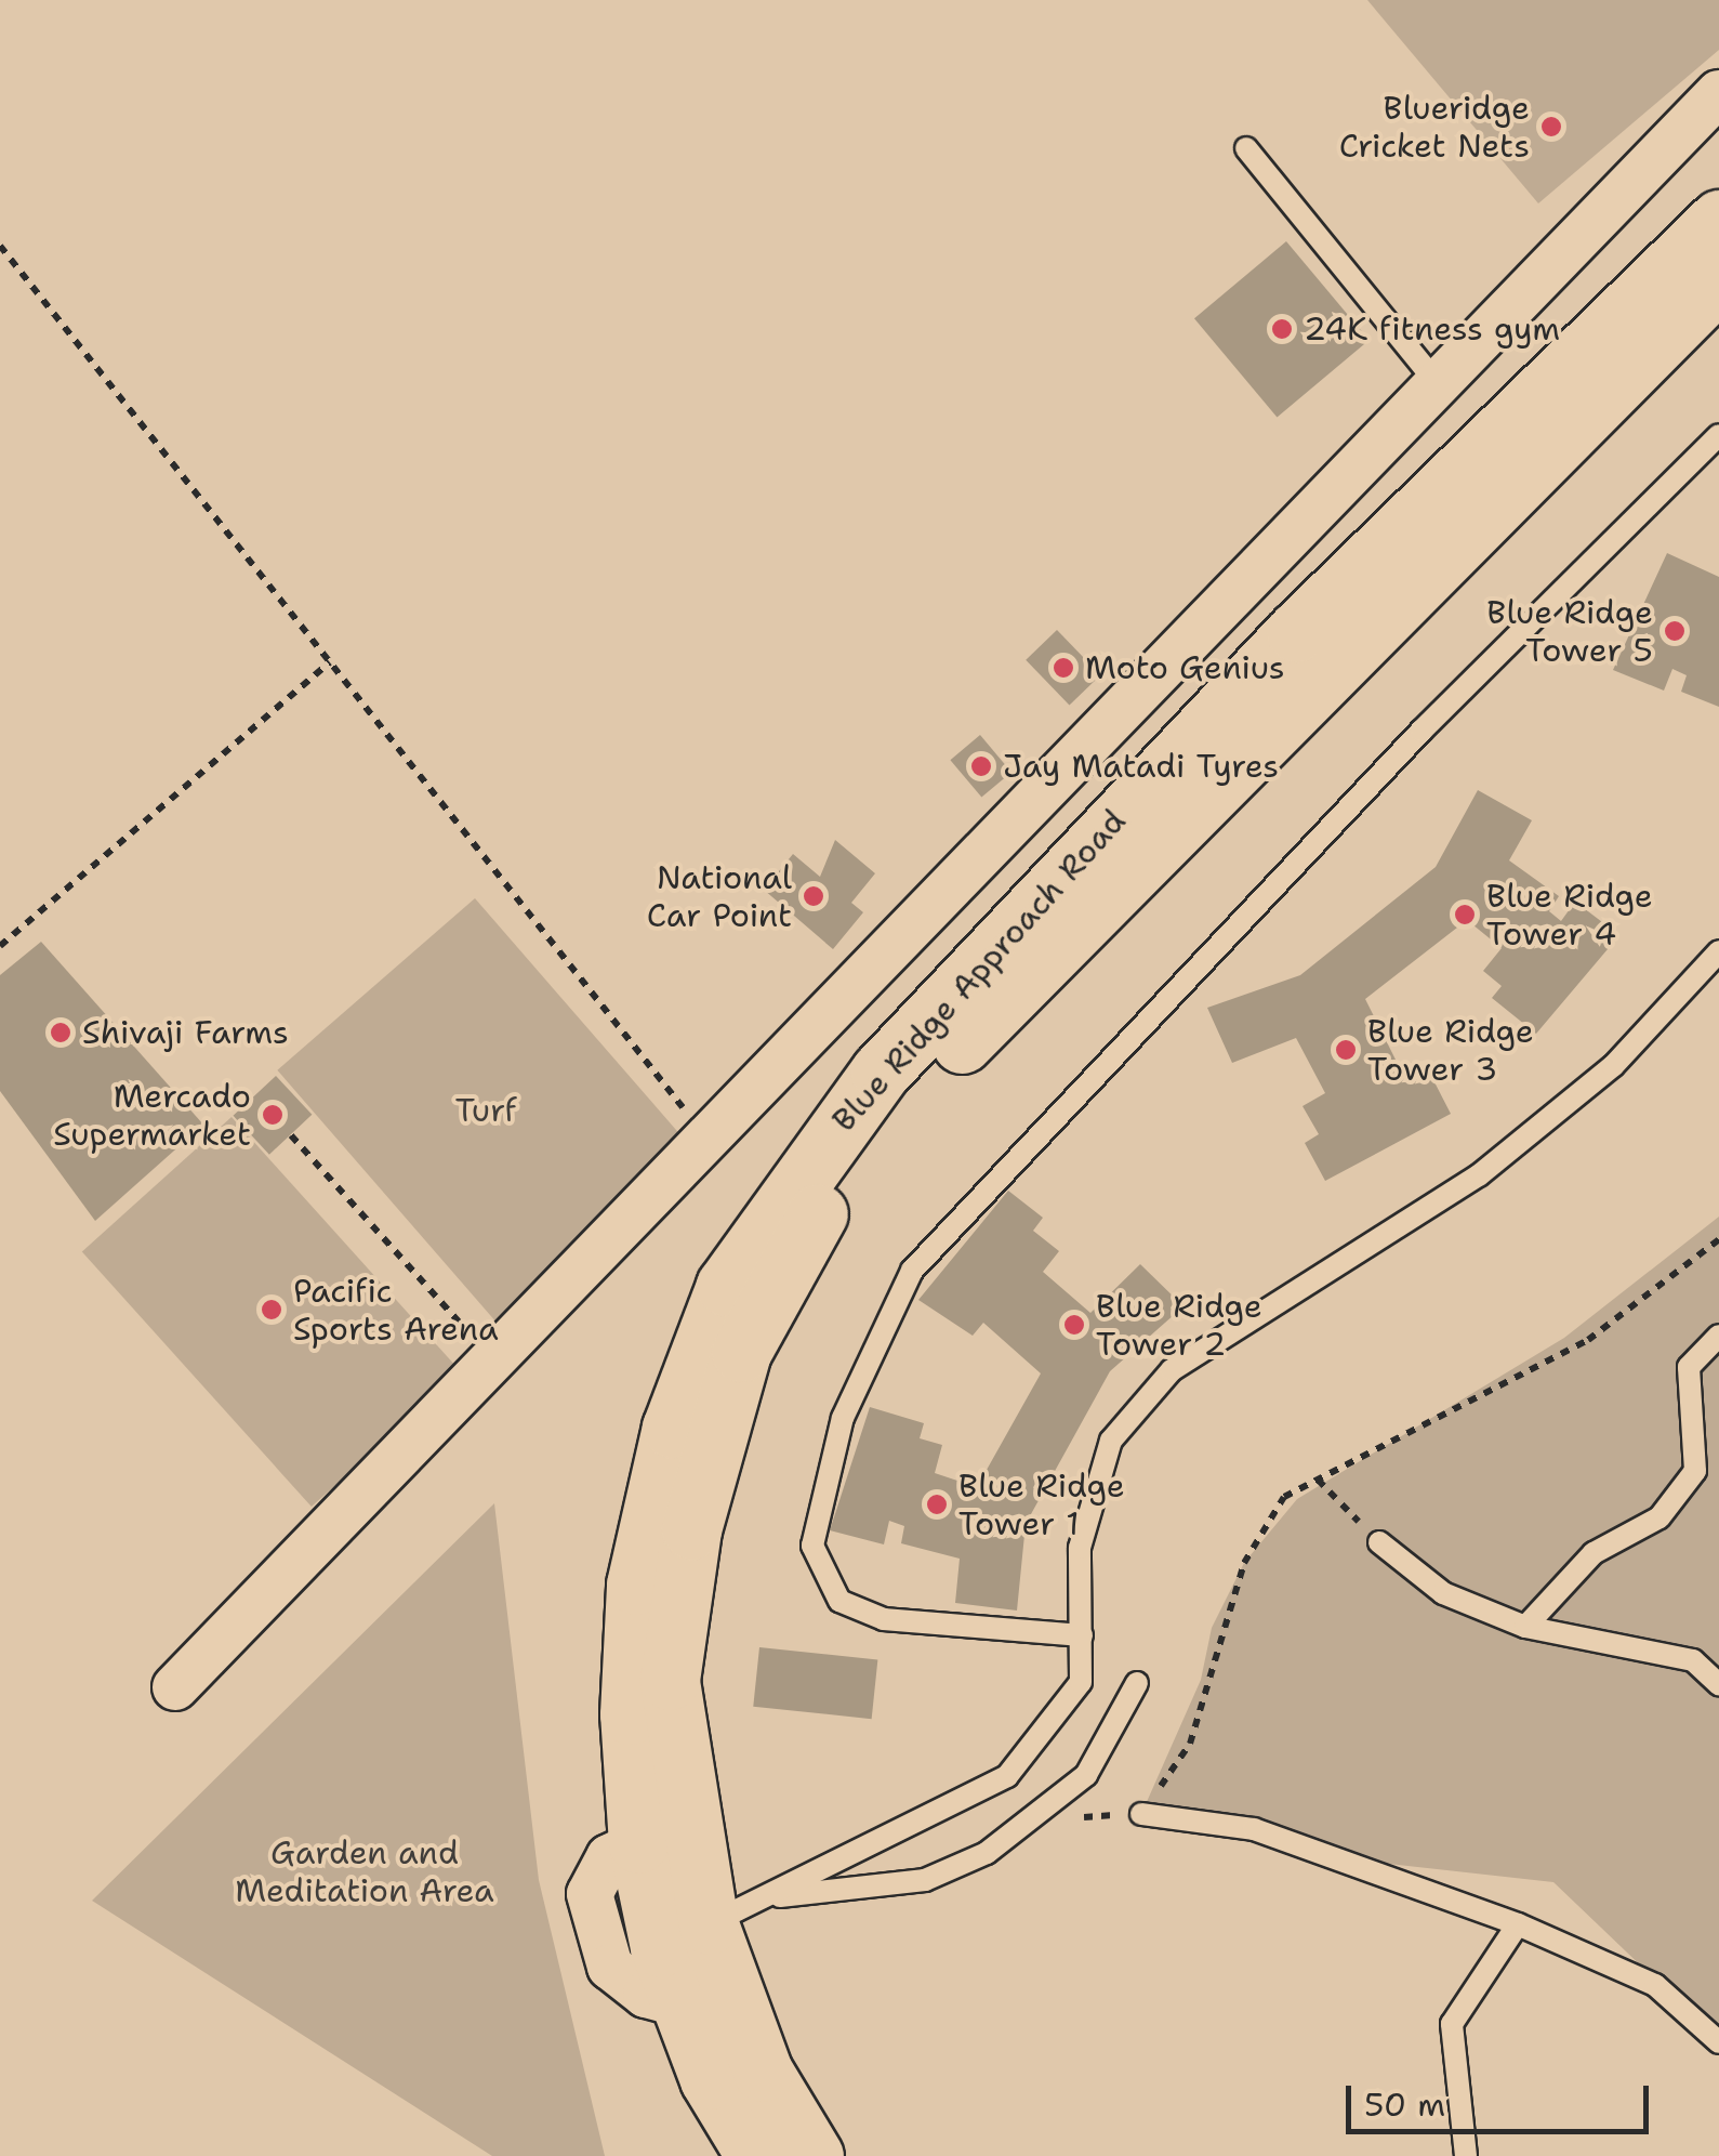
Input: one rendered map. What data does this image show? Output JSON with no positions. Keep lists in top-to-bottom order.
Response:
{
  "streets": {
    "street": ["Blue Ridge Approach Road"]
  },
  "parks": ["Turf", "Garden and Meditation Area"],
  "places": [
    "Blueridge Cricket Nets",
    "24K fitness gym",
    "Blue Ridge Tower 5",
    "Moto Genius",
    "Jay Matadi Tyres",
    "National Car Point",
    "Blue Ridge Tower 4",
    "Shivaji Farms",
    "Blue Ridge Tower 3",
    "Mercado Supermarket",
    "Pacific Sports Arena",
    "Blue Ridge Tower 2",
    "Blue Ridge Tower 1"
  ],
  "scale_bar": "50 m"
}
